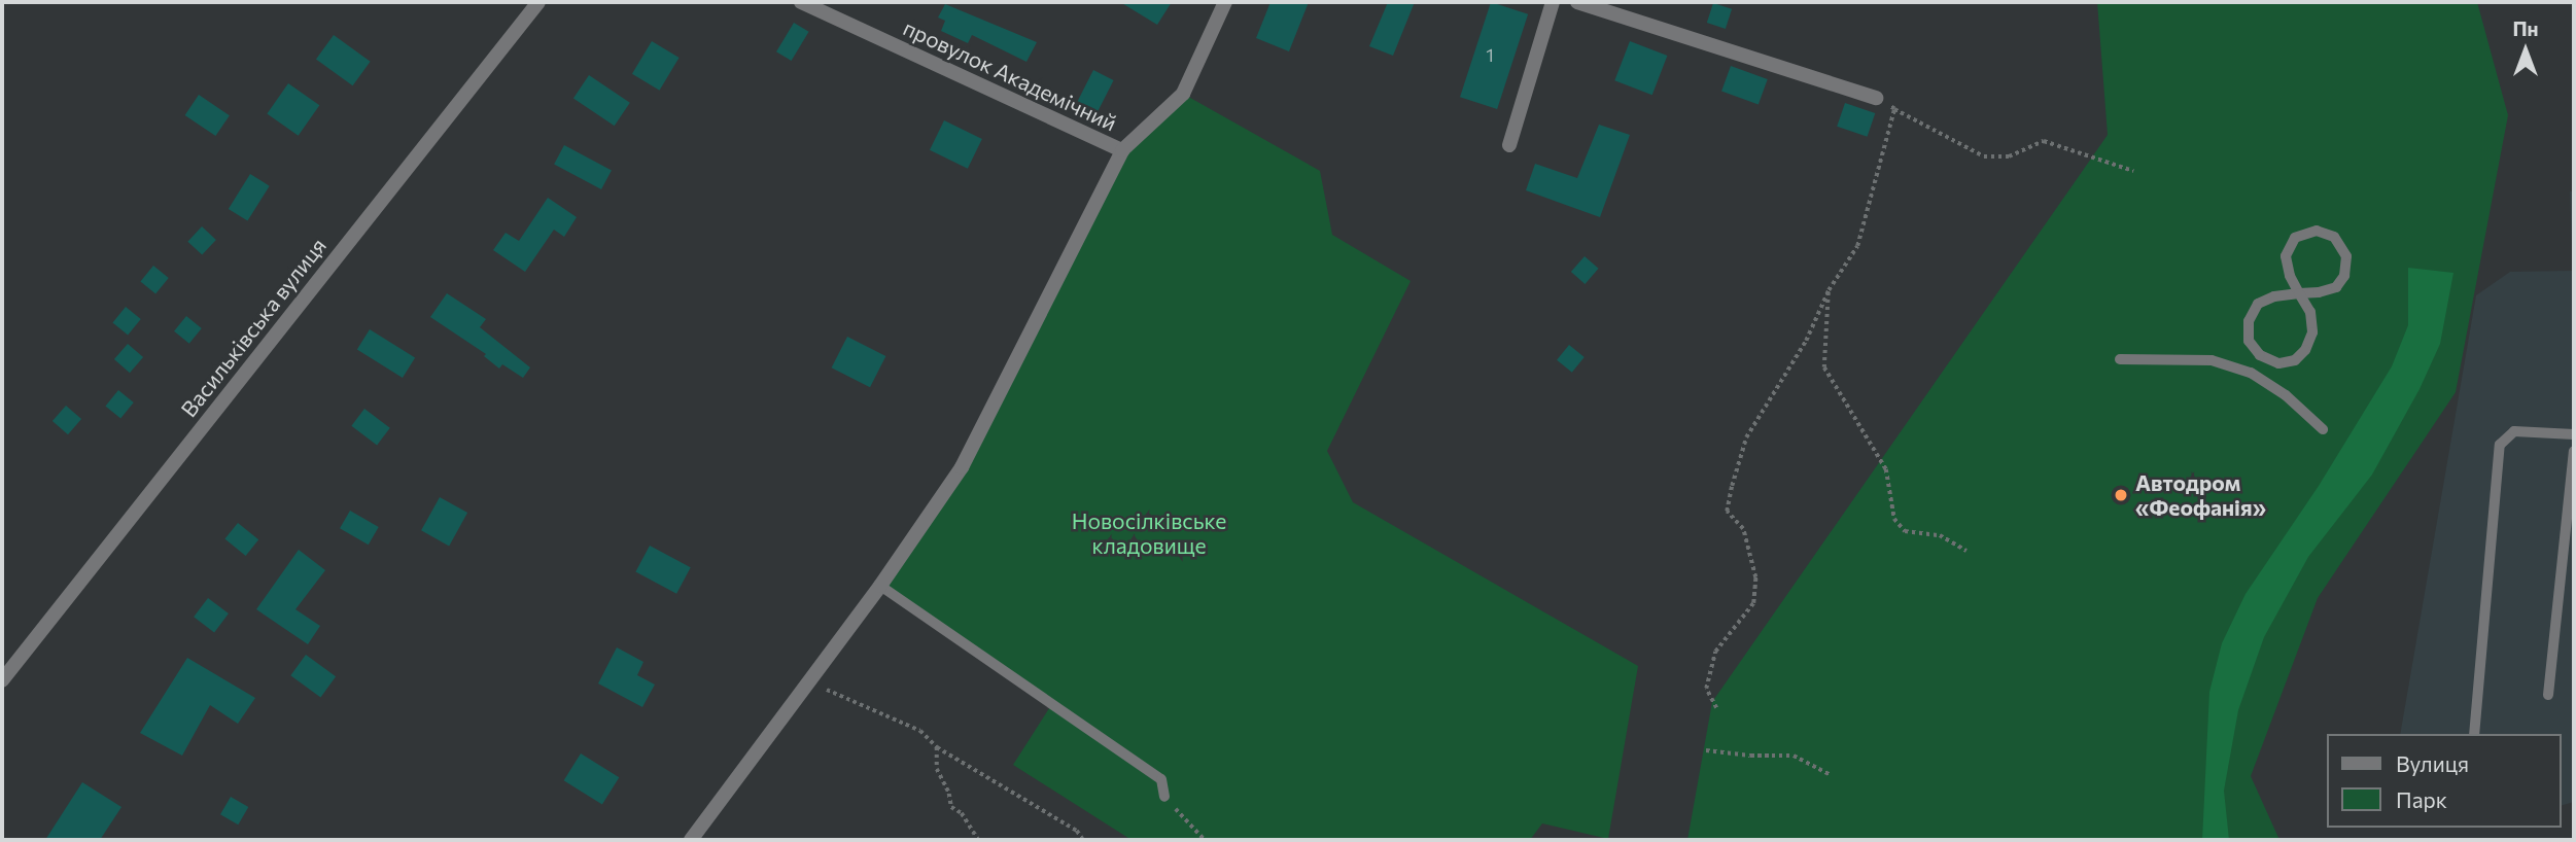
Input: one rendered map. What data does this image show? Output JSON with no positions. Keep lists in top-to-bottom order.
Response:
{
  "streets": {
    "street": ["провулок Академічний", "Васильківська вулиця"]
  },
  "parks": ["Новосілківське кладовище"],
  "places": ["Автодром «Феофанія»"],
  "house_numbers": ["1"],
  "legend": ["Вулиця", "Парк"],
  "north": "top"
}
